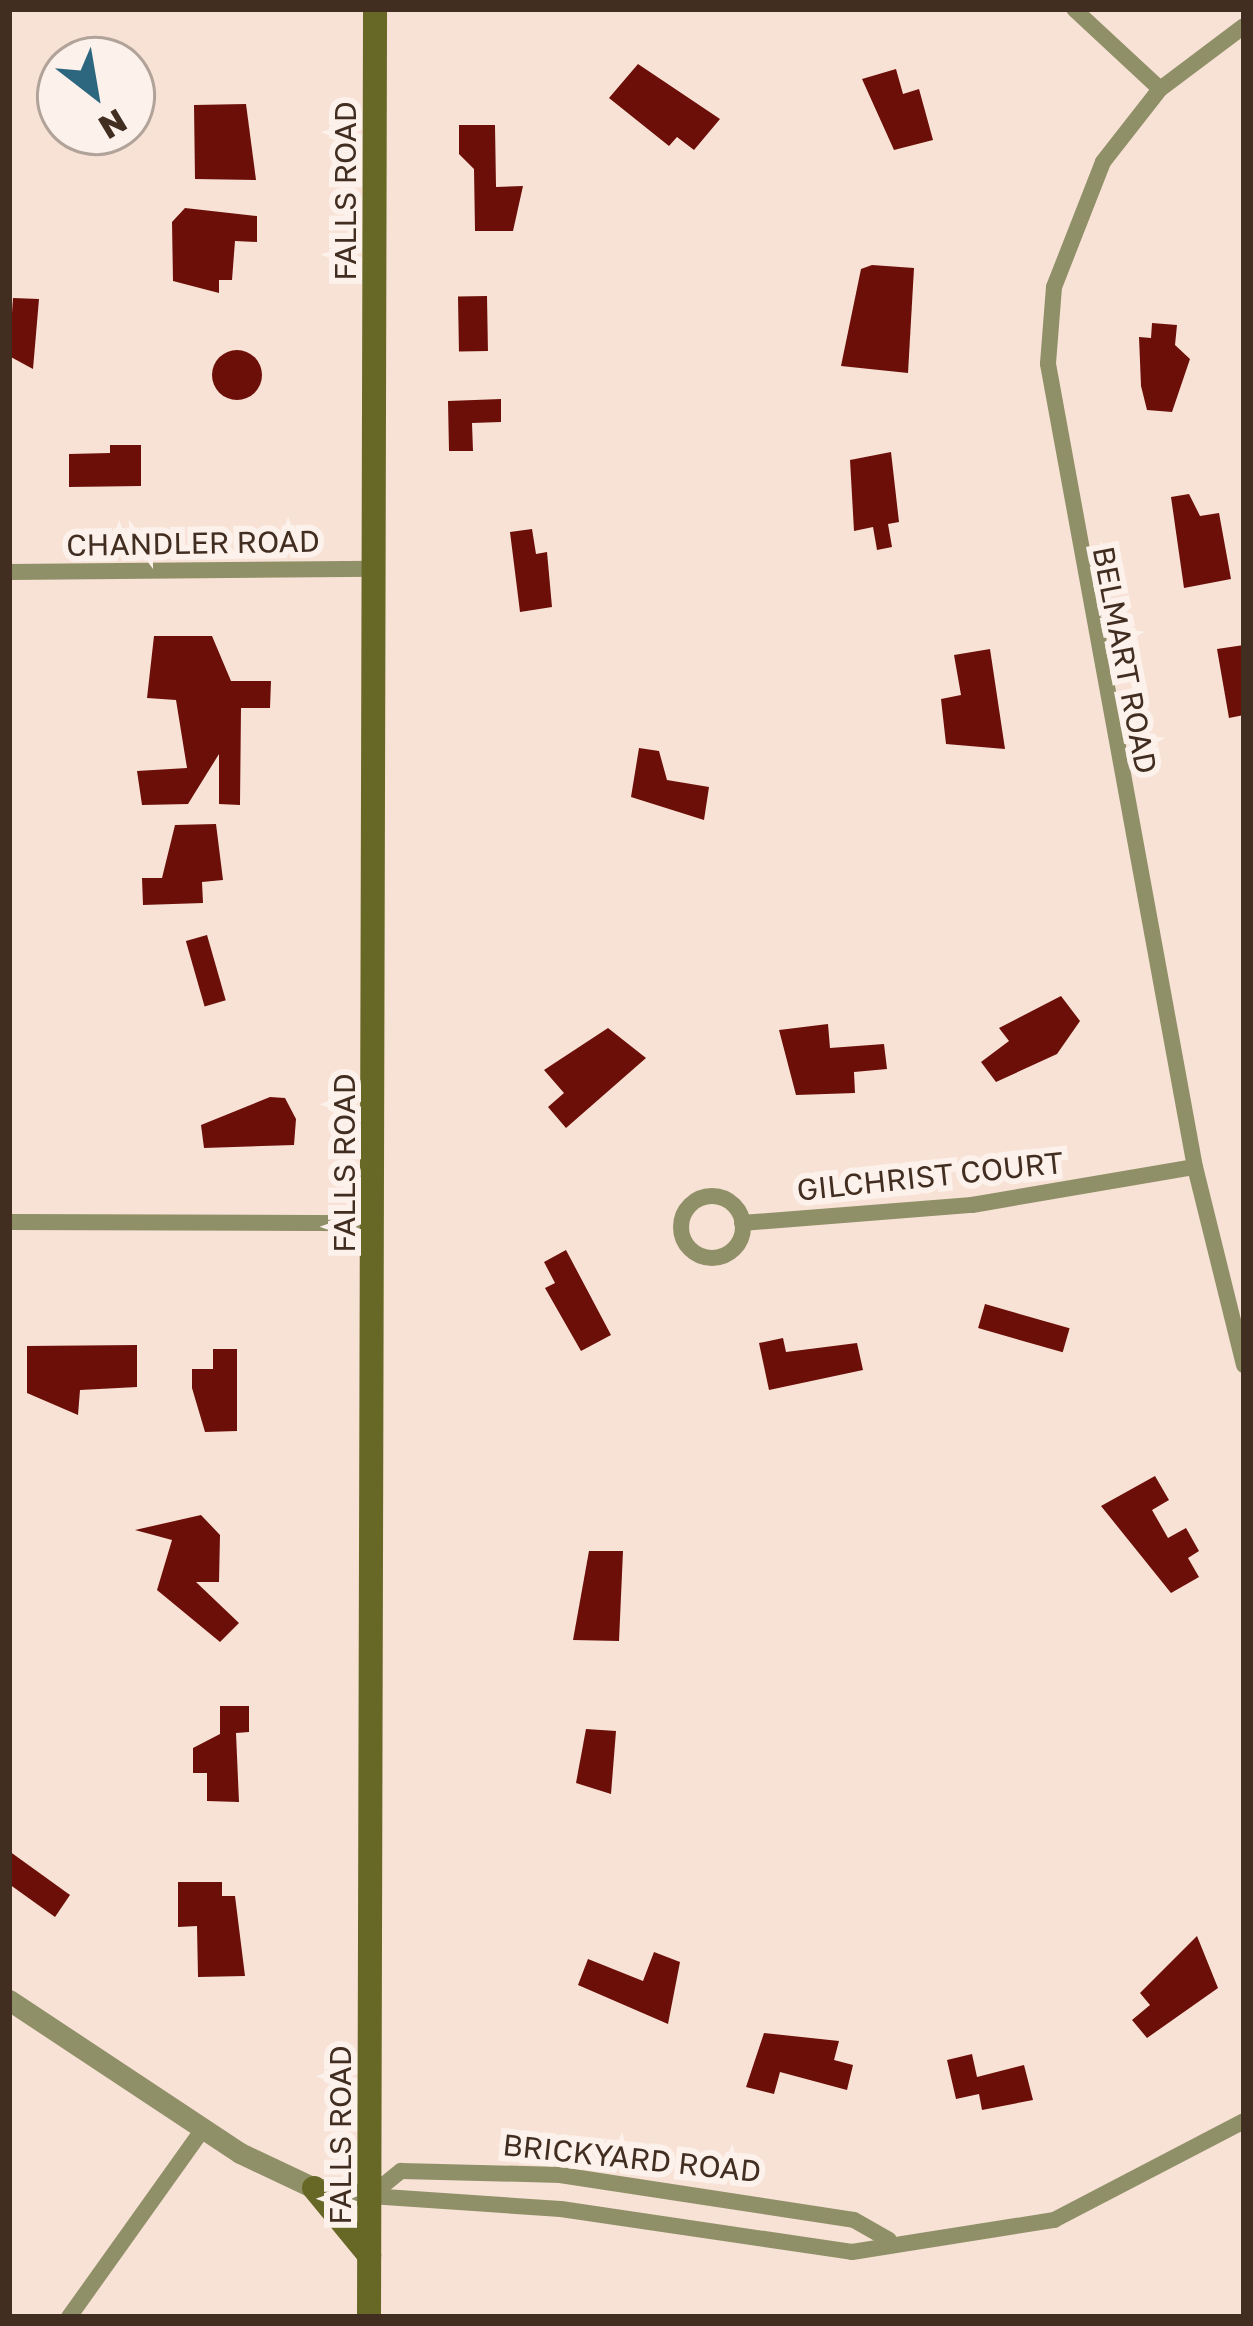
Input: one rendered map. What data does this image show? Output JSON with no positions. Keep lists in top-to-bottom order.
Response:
{
  "streets": {
    "main road": ["FALLS ROAD"],
    "street": [
      "CHANDLER ROAD",
      "BELMART ROAD",
      "GILCHRIST COURT",
      "BRICKYARD ROAD"
    ]
  },
  "crossings": [
    ["FALLS ROAD", "CHANDLER ROAD"],
    ["FALLS ROAD", "BRICKYARD ROAD"],
    ["BELMART ROAD", "GILCHRIST COURT"]
  ],
  "north": "bottom right"
}
